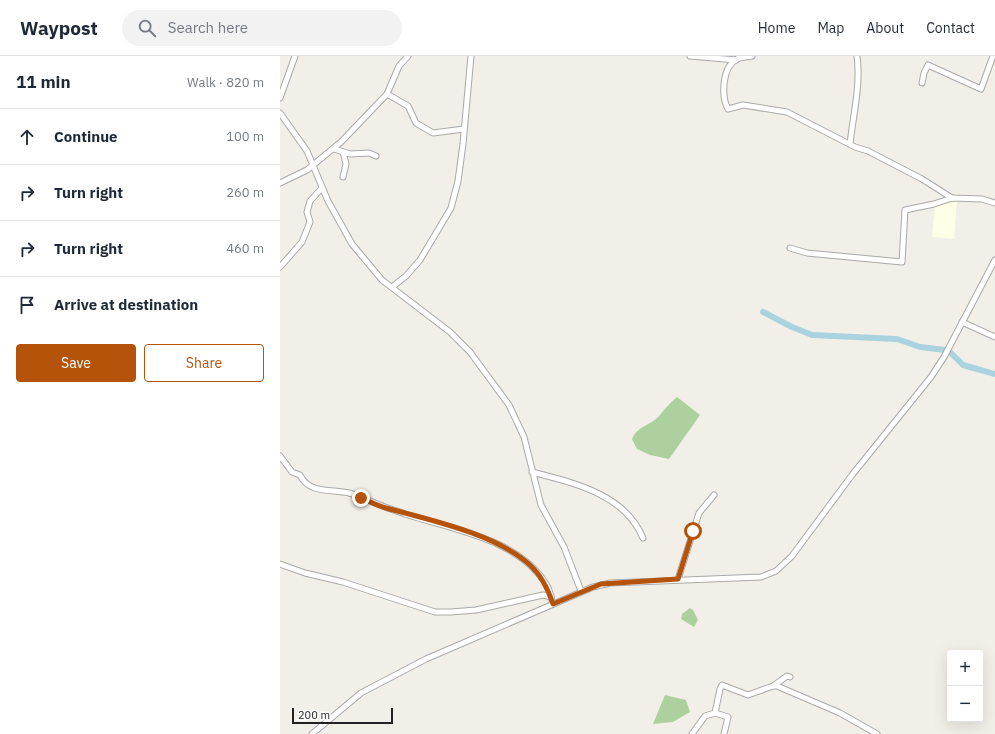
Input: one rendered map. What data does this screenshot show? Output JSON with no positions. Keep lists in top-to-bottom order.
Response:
{
  "scale_bar": "200 m",
  "page": {
    "header": "Waypost",
    "search": "Search here",
    "nav": [
      "Home",
      "Map",
      "About",
      "Contact"
    ],
    "heading": ["11 min", "Walk · 820 m"],
    "list": [
      ["Continue", "100 m"],
      ["Turn right", "260 m"],
      ["Turn right", "460 m"],
      "Arrive at destination"
    ],
    "buttons": ["Save", "Share"],
    "map_buttons": ["+", "−"],
    "scale": "200 m"
  }
}
